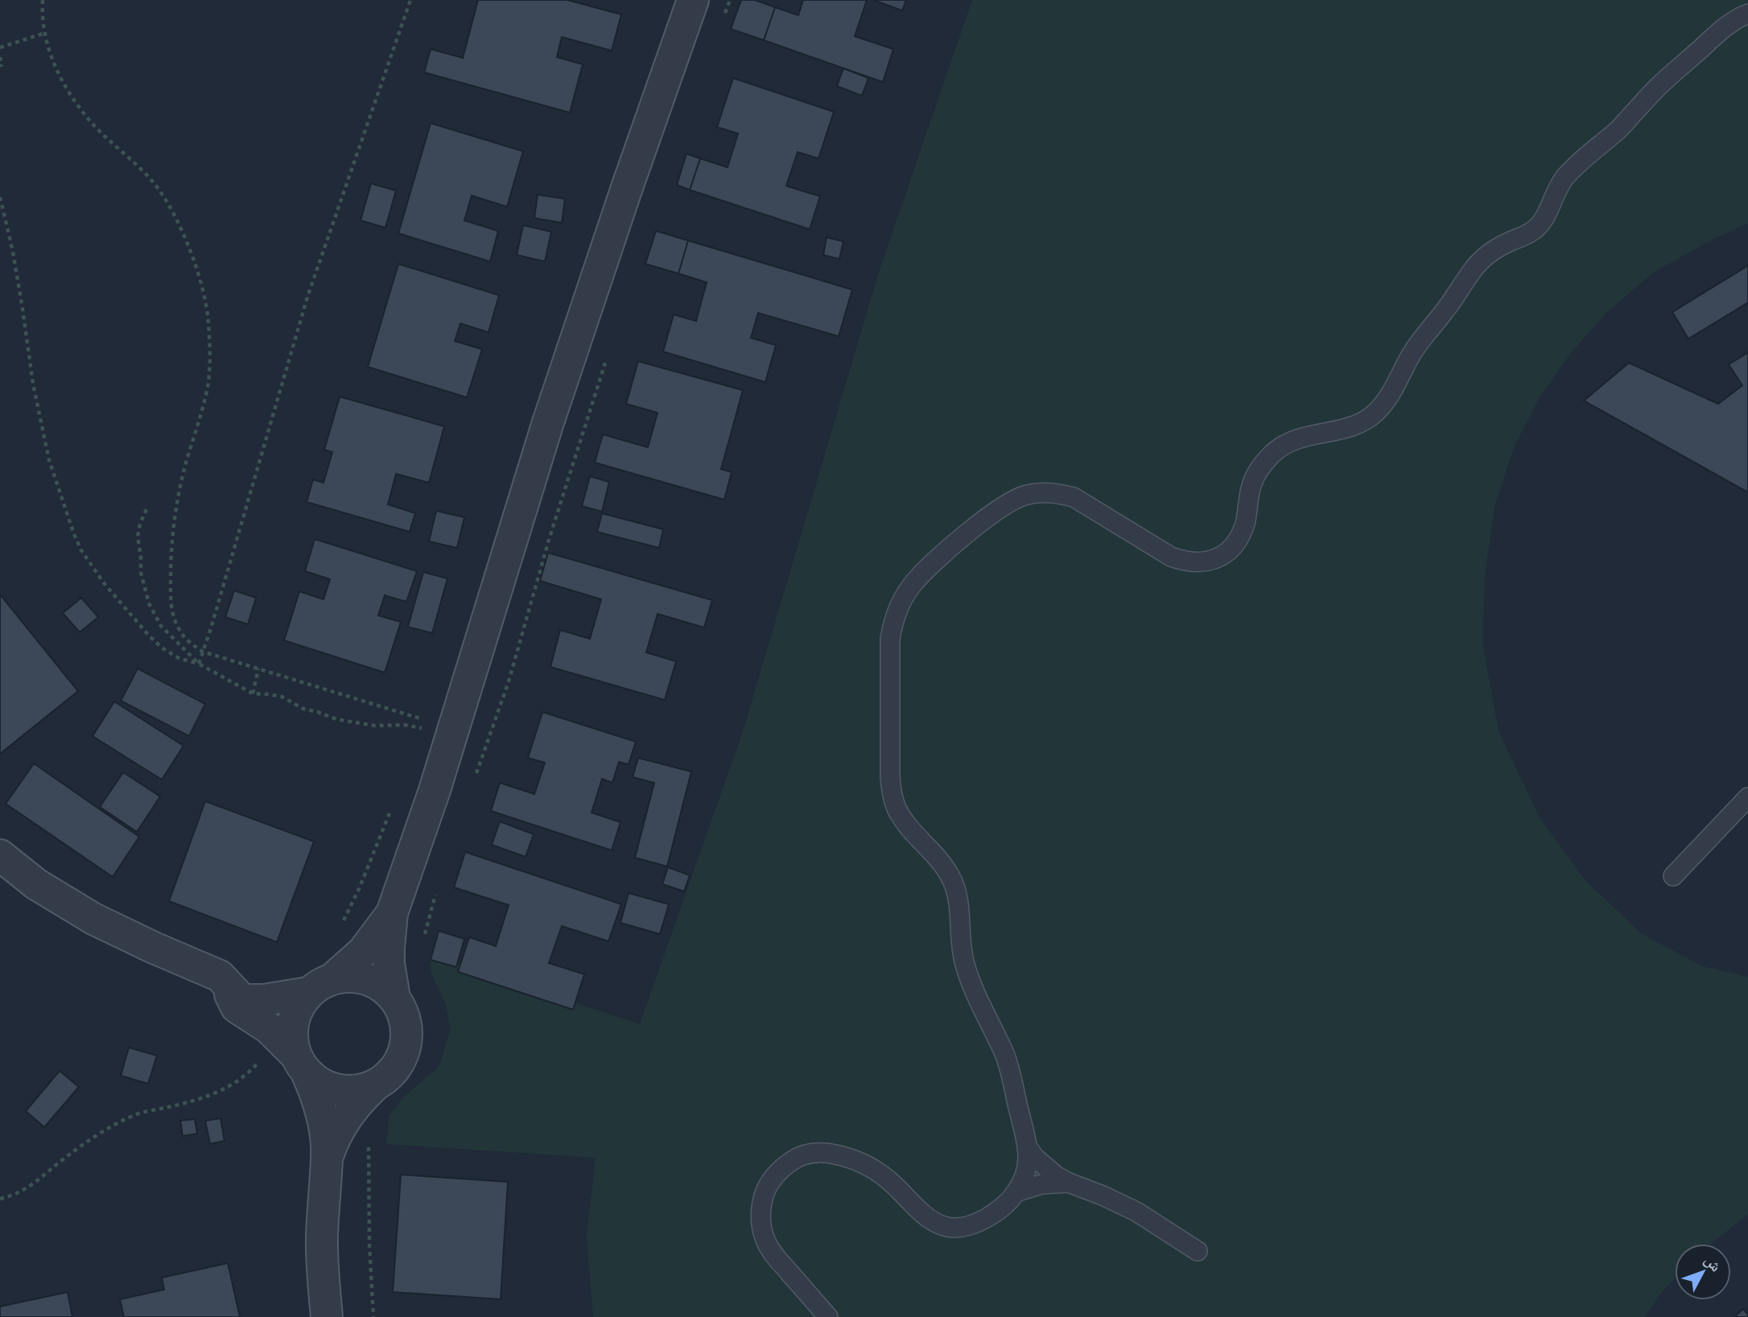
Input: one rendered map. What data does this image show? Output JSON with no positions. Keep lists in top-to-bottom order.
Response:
{
  "north": "top right"
}
